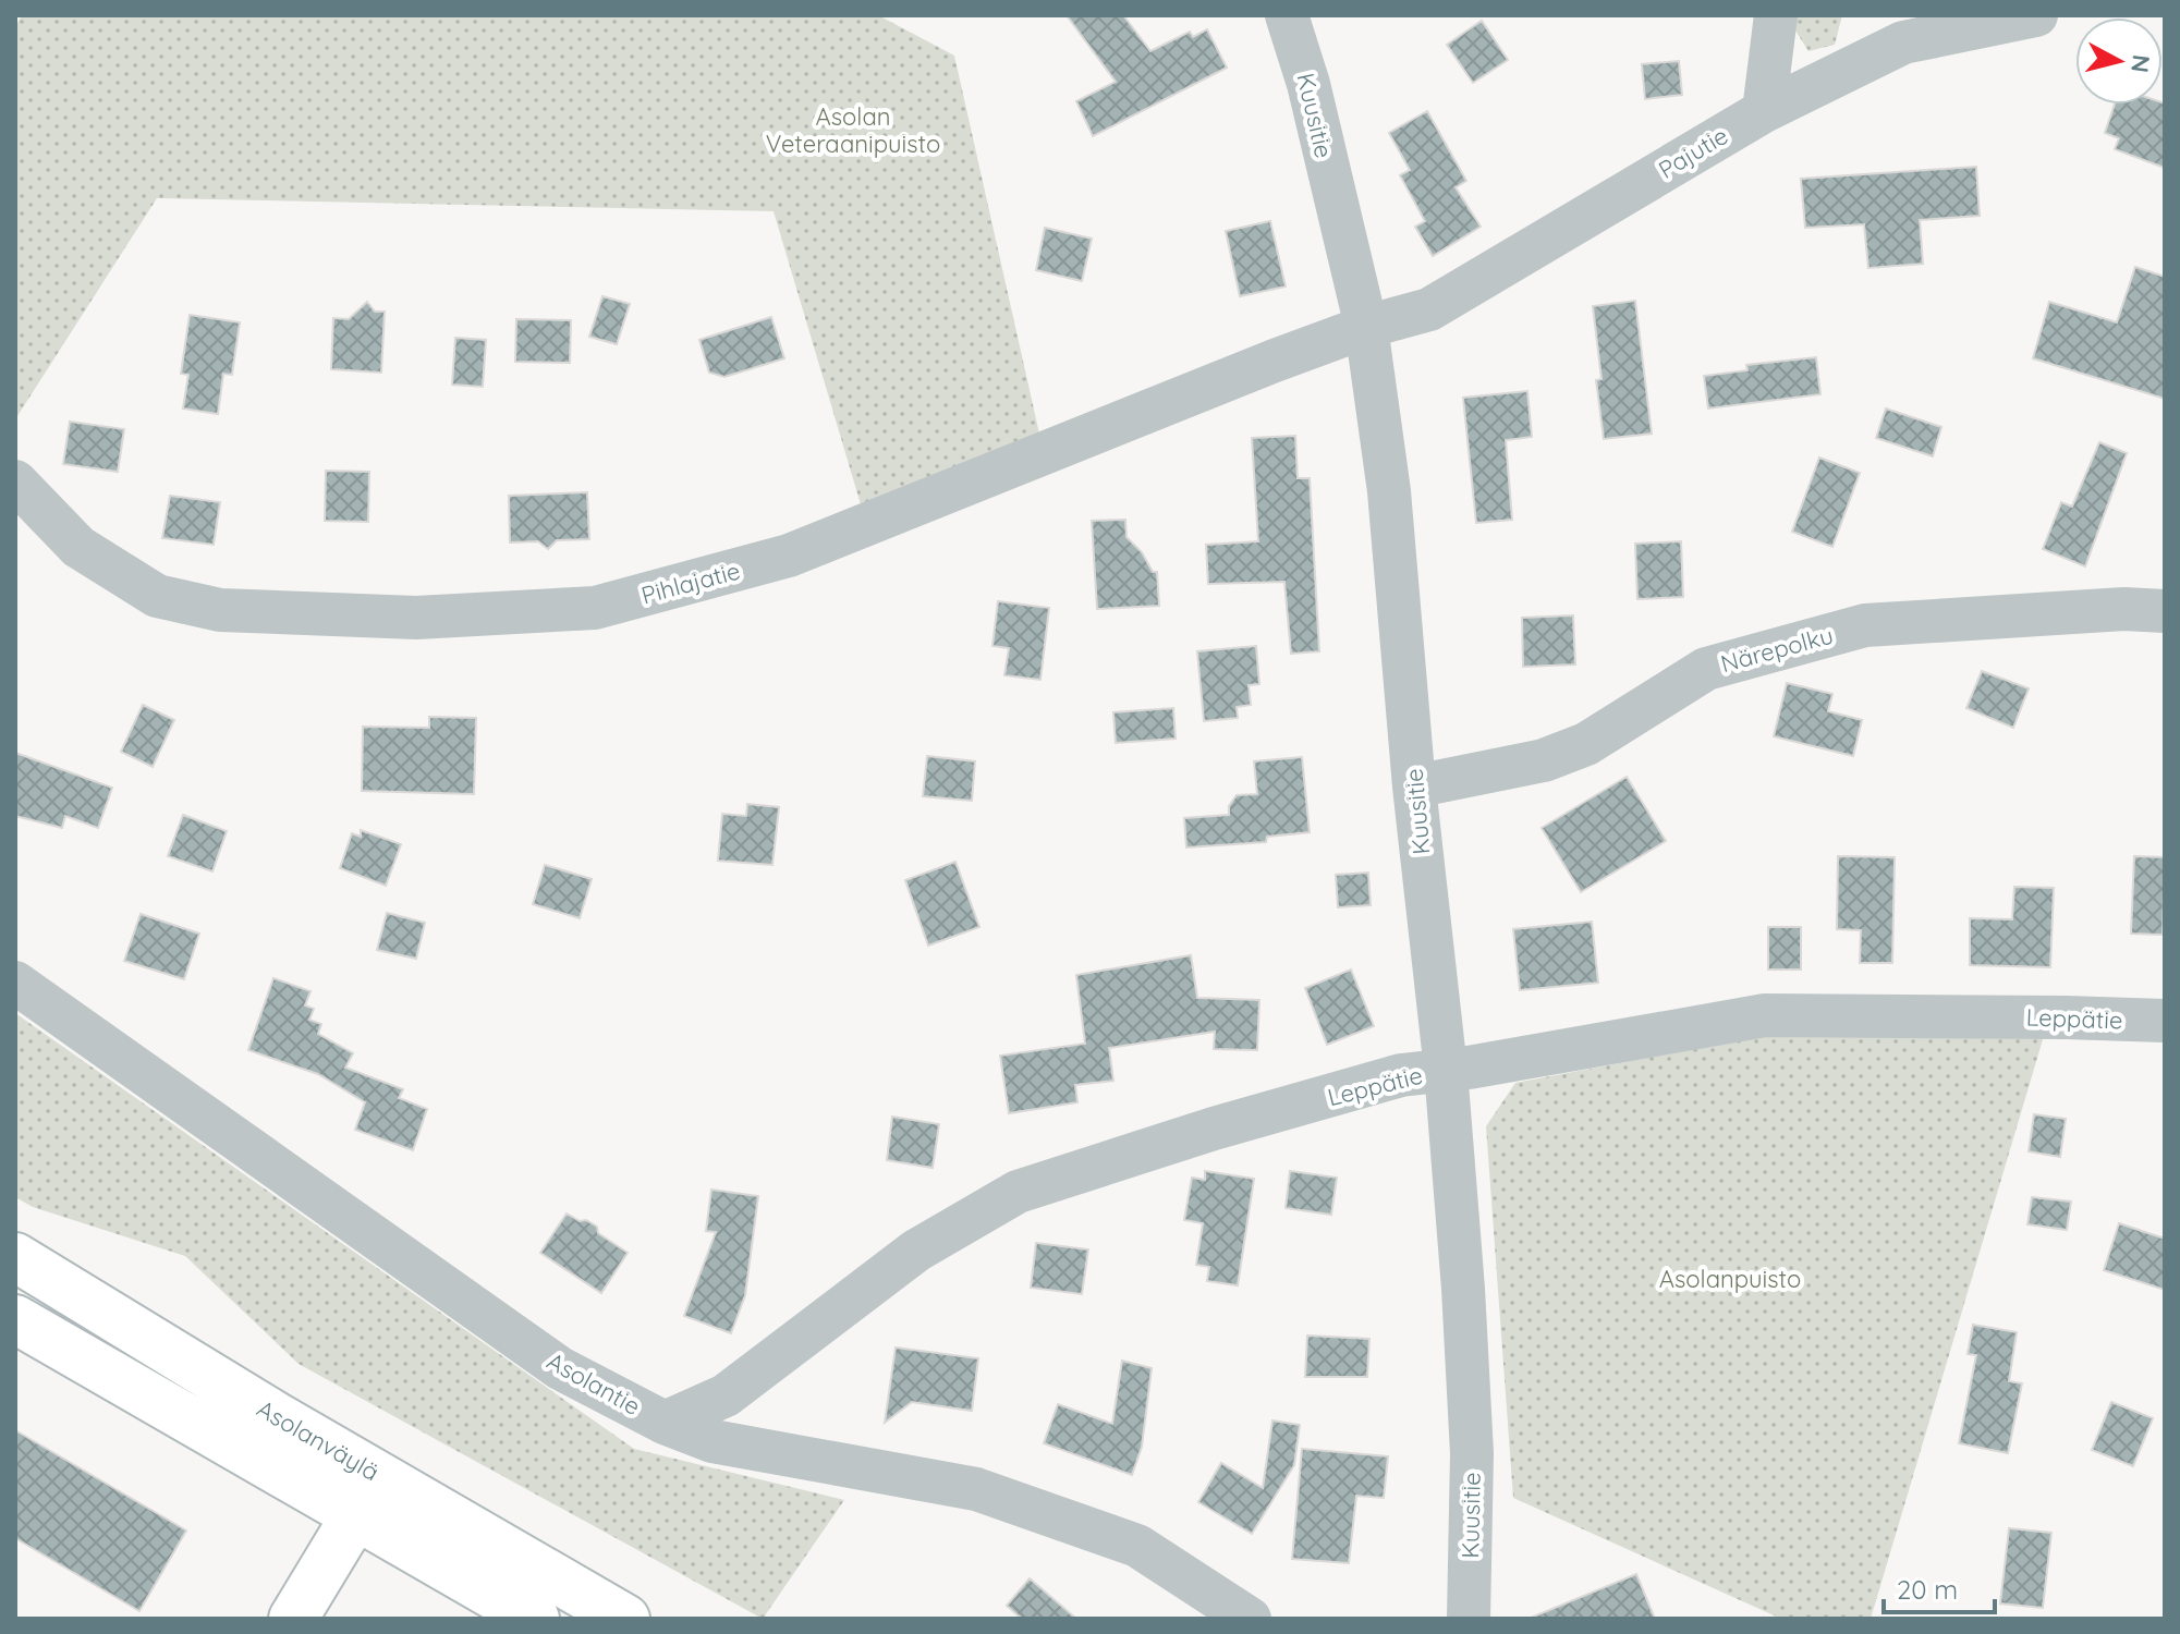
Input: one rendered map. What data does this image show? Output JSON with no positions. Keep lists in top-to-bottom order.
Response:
{
  "streets": {
    "main road": ["Asolanväylä"],
    "street": [
      "Kuusitie",
      "Pajutie",
      "Pihlajatie",
      "Närepolku",
      "Leppätie",
      "Asolantie"
    ]
  },
  "crossings": [
    ["Kuusitie", "Pajutie"],
    ["Kuusitie", "Pihlajatie"],
    ["Kuusitie", "Närepolku"],
    ["Kuusitie", "Leppätie"],
    ["Pajutie", "Pihlajatie"],
    ["Leppätie", "Asolantie"]
  ],
  "parks": ["Asolan Veteraanipuisto", "Asolanpuisto"],
  "scale_bar": "20 m",
  "north": "right"
}
